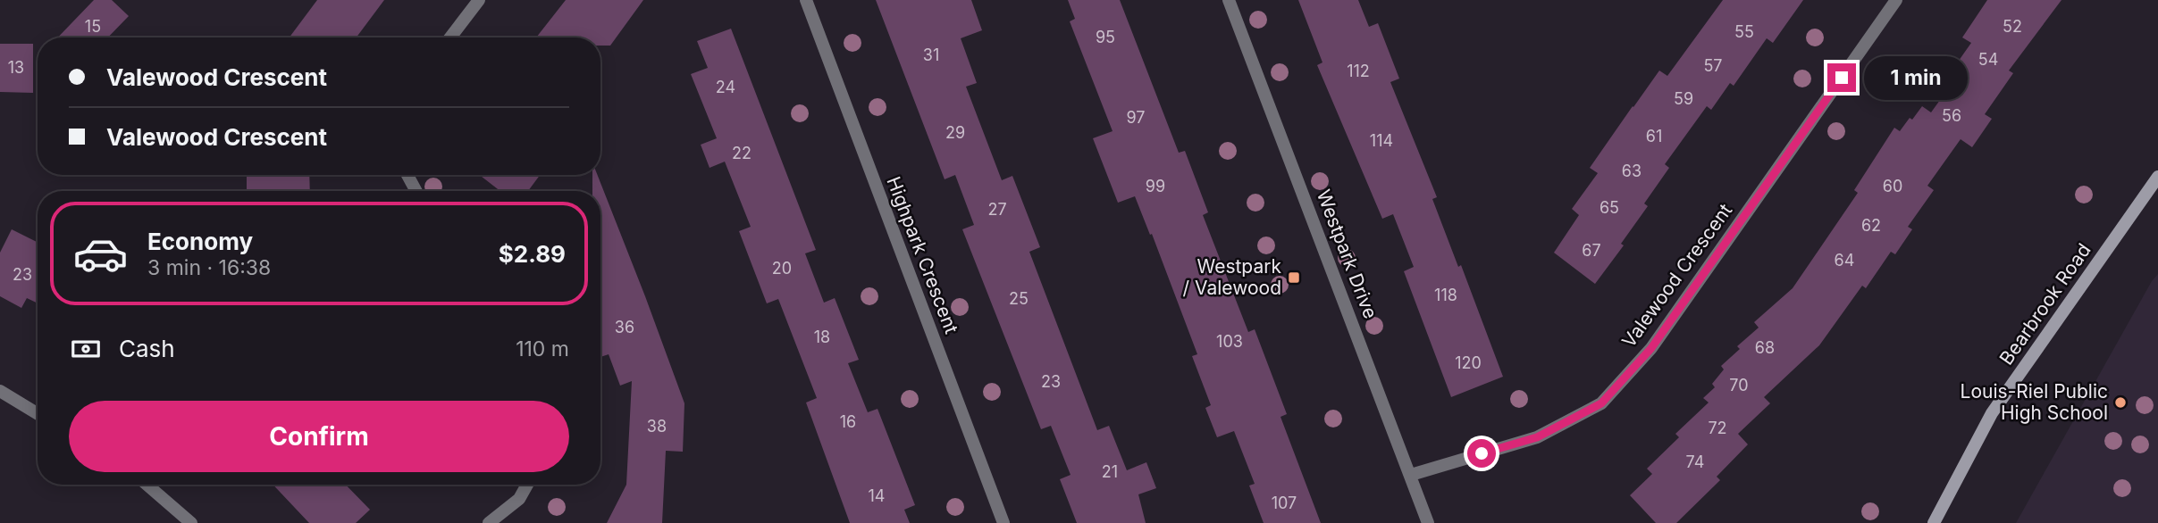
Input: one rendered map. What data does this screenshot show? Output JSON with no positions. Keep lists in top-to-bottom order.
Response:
{
  "streets": {
    "street": [
      "Westpark Drive",
      "Highpark Crescent",
      "Valewood Crescent",
      "Bearbrook Road"
    ]
  },
  "crossings": [
    ["Westpark Drive", "Valewood Crescent"]
  ],
  "places": {
    "transit": ["Westpark / Valewood"],
    "other": ["Louis-Riel Public High School"]
  },
  "house_numbers": [
    "15",
    "52",
    "55",
    "95",
    "31",
    "54",
    "57",
    "13",
    "112",
    "24",
    "59",
    "56",
    "97",
    "29",
    "61",
    "114",
    "22",
    "63",
    "99",
    "60",
    "65",
    "27",
    "62",
    "67",
    "64",
    "20",
    "23",
    "118",
    "25",
    "36",
    "18",
    "103",
    "68",
    "120",
    "23",
    "70",
    "16",
    "38",
    "72",
    "74",
    "21",
    "14",
    "107"
  ],
  "page": {
    "banner": ["Valewood Crescent", "Valewood Crescent"],
    "bubble": "1 min",
    "list": [
      {
        "name": "Economy",
        "note": "3 min · 16:38",
        "value": "$2.89"
      }
    ],
    "pay": ["Cash", "110 m"],
    "buttons": "Confirm"
  }
}
